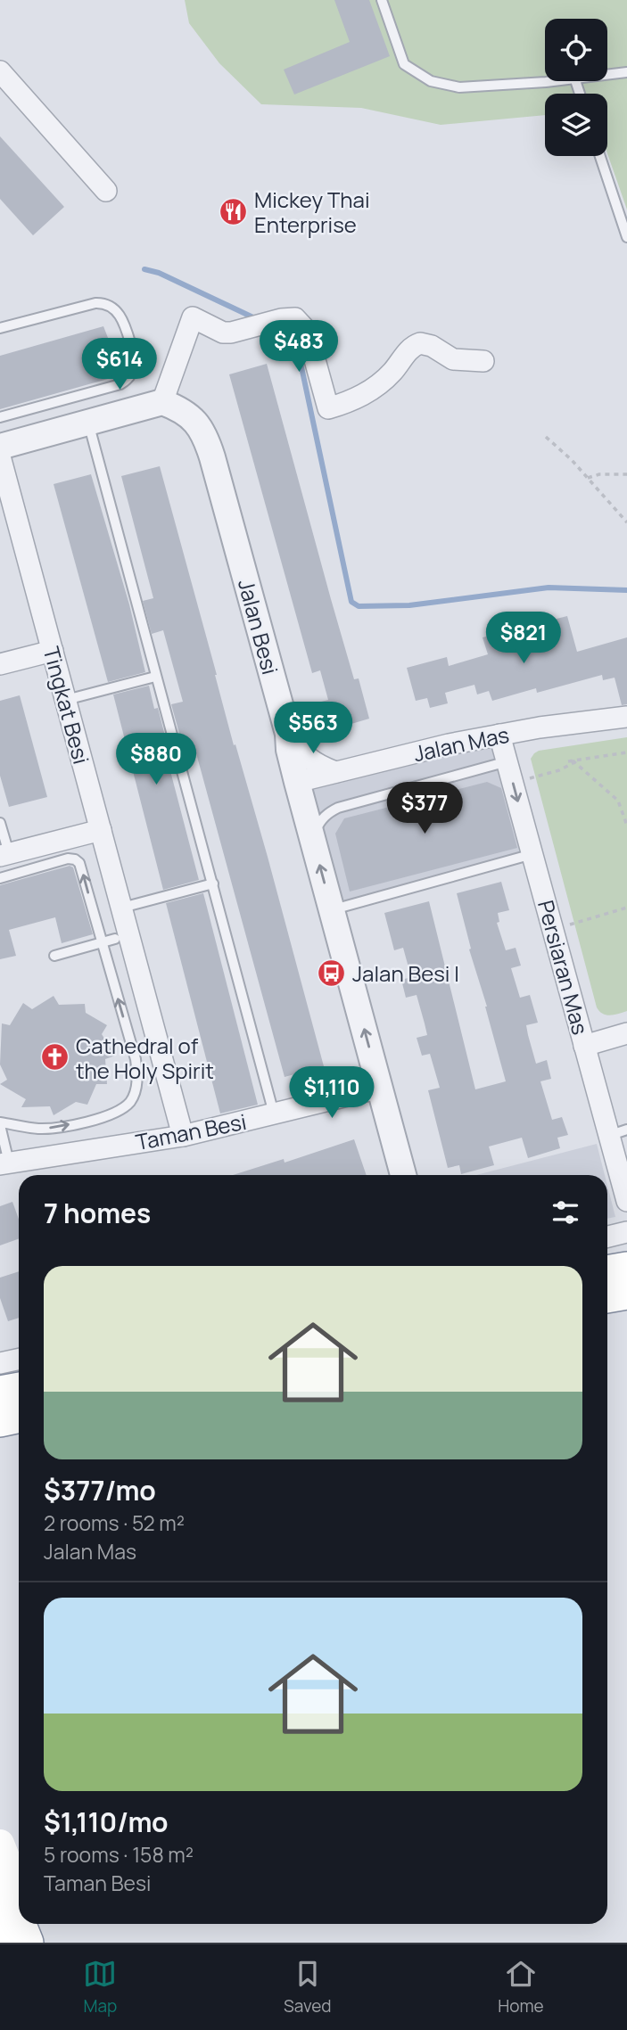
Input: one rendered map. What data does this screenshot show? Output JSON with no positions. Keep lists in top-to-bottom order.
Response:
{
  "streets": {
    "street": [
      "Jalan Besi",
      "Tingkat Besi",
      "Jalan Mas",
      "Persiaran Mas",
      "Taman Besi"
    ]
  },
  "crossings": [
    ["Jalan Besi", "Jalan Mas"],
    ["Jalan Besi", "Taman Besi"],
    ["Tingkat Besi", "Taman Besi"],
    ["Jalan Mas", "Persiaran Mas"]
  ],
  "places": {
    "restaurant": ["Mickey Thai Enterprise"],
    "bus stop": ["Jalan Besi I"],
    "church": ["Cathedral of the Holy Spirit"]
  },
  "page": {
    "price": [
      "$483",
      "$614",
      "$821",
      "$563",
      "$880",
      "$377",
      "$1,110"
    ],
    "heading": "7 homes",
    "list": [
      {
        "name": "$377/mo",
        "note": "2 rooms · 52 m² · Jalan Mas"
      },
      {
        "name": "$1,110/mo",
        "note": "5 rooms · 158 m² · Taman Besi"
      }
    ],
    "tabs": ["Map", "Saved", "Home"]
  }
}
